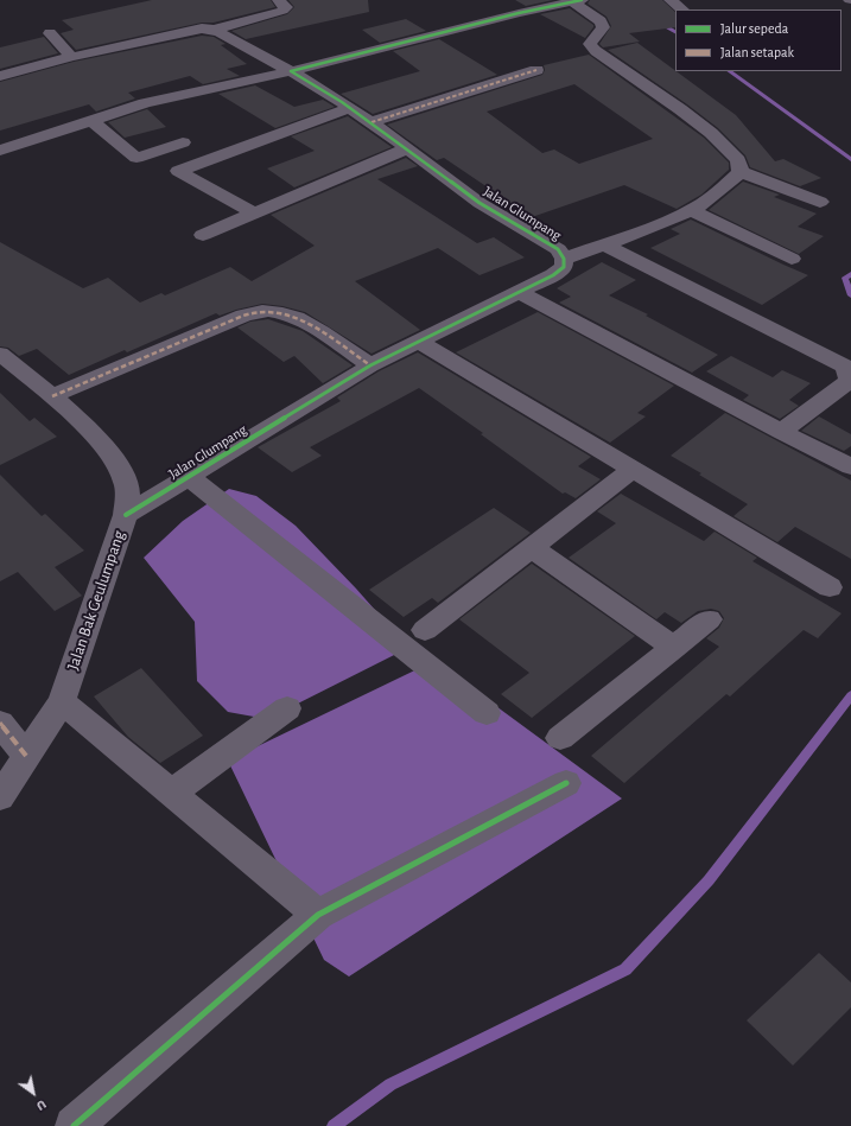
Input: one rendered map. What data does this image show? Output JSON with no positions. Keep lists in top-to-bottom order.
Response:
{
  "streets": {
    "street": ["Jalan Glumpang", "Jalan Bak Geulumpang"]
  },
  "crossings": [
    ["Jalan Glumpang", "Jalan Bak Geulumpang"]
  ],
  "legend": ["Jalur sepeda", "Jalan setapak"],
  "north": "bottom right"
}
